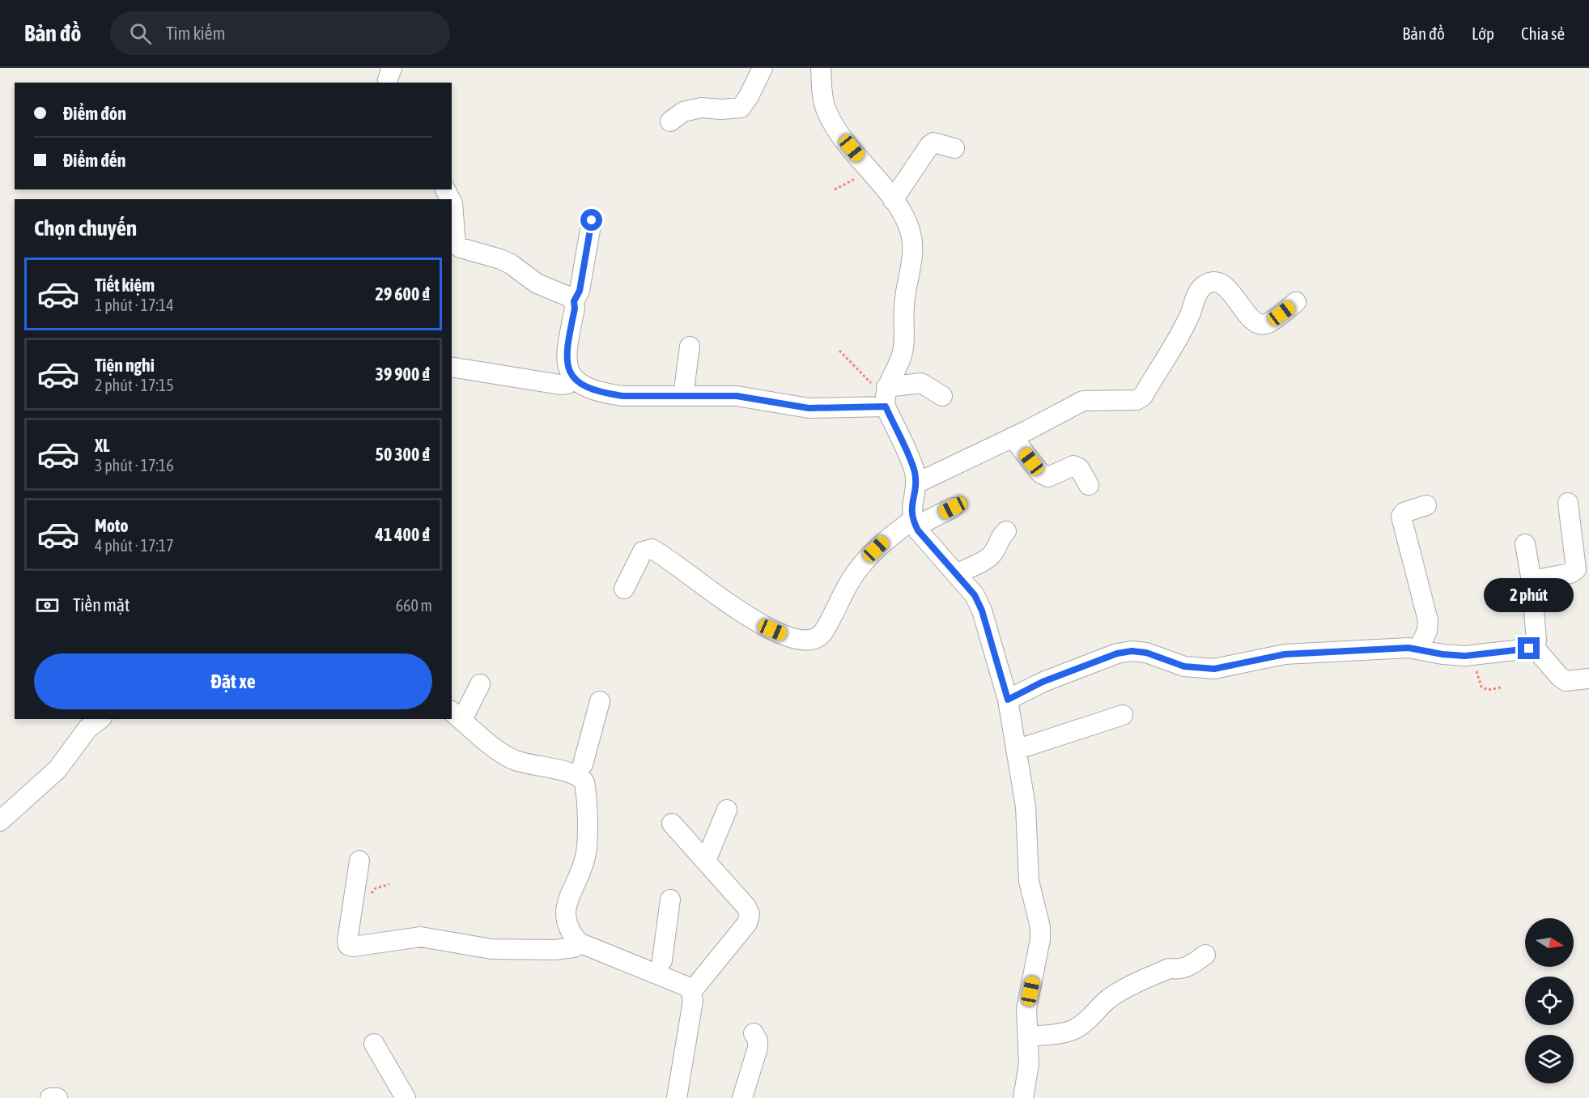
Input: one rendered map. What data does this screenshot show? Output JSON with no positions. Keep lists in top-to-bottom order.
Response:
{
  "north": "right",
  "page": {
    "header": "Bản đồ",
    "search": "Tìm kiếm",
    "nav": ["Bản đồ", "Lớp", "Chia sẻ"],
    "banner": ["Điểm đón", "Điểm đến"],
    "heading": "Chọn chuyến",
    "list": [
      {
        "name": "Tiết kiệm",
        "note": "1 phút · 17:14",
        "value": "29 600 ₫"
      },
      {
        "name": "Tiện nghi",
        "note": "2 phút · 17:15",
        "value": "39 900 ₫"
      },
      {
        "name": "XL",
        "note": "3 phút · 17:16",
        "value": "50 300 ₫"
      },
      {
        "name": "Moto",
        "note": "4 phút · 17:17",
        "value": "41 400 ₫"
      }
    ],
    "bubble": "2 phút",
    "pay": ["Tiền mặt", "660 m"],
    "buttons": "Đặt xe"
  }
}
